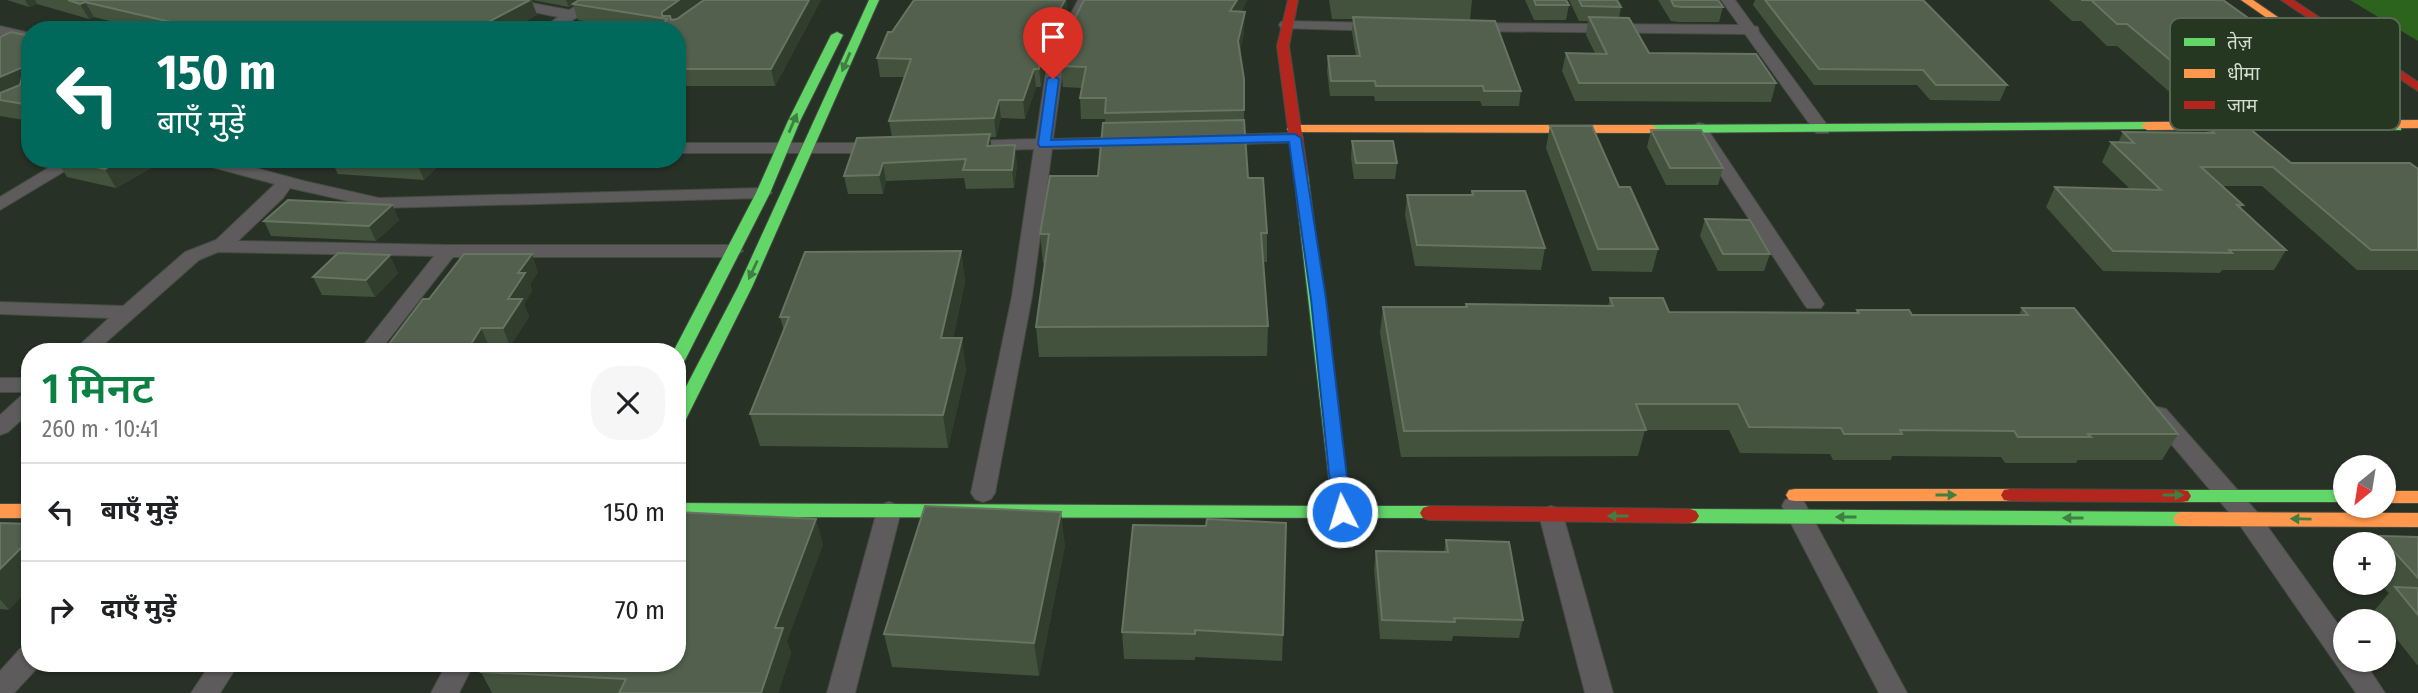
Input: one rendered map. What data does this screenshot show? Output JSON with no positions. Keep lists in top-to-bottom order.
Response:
{
  "legend": ["तेज़", "धीमा", "जाम"],
  "north": "bottom left",
  "page": {
    "turn": ["150 m", "बाएँ मुड़ें"],
    "heading": ["1 मिनट", "260 m · 10:41"],
    "map_buttons": ["+", "−"],
    "list": [
      {
        "name": "बाएँ मुड़ें",
        "value": "150 m"
      },
      {
        "name": "दाएँ मुड़ें",
        "value": "70 m"
      }
    ]
  }
}
